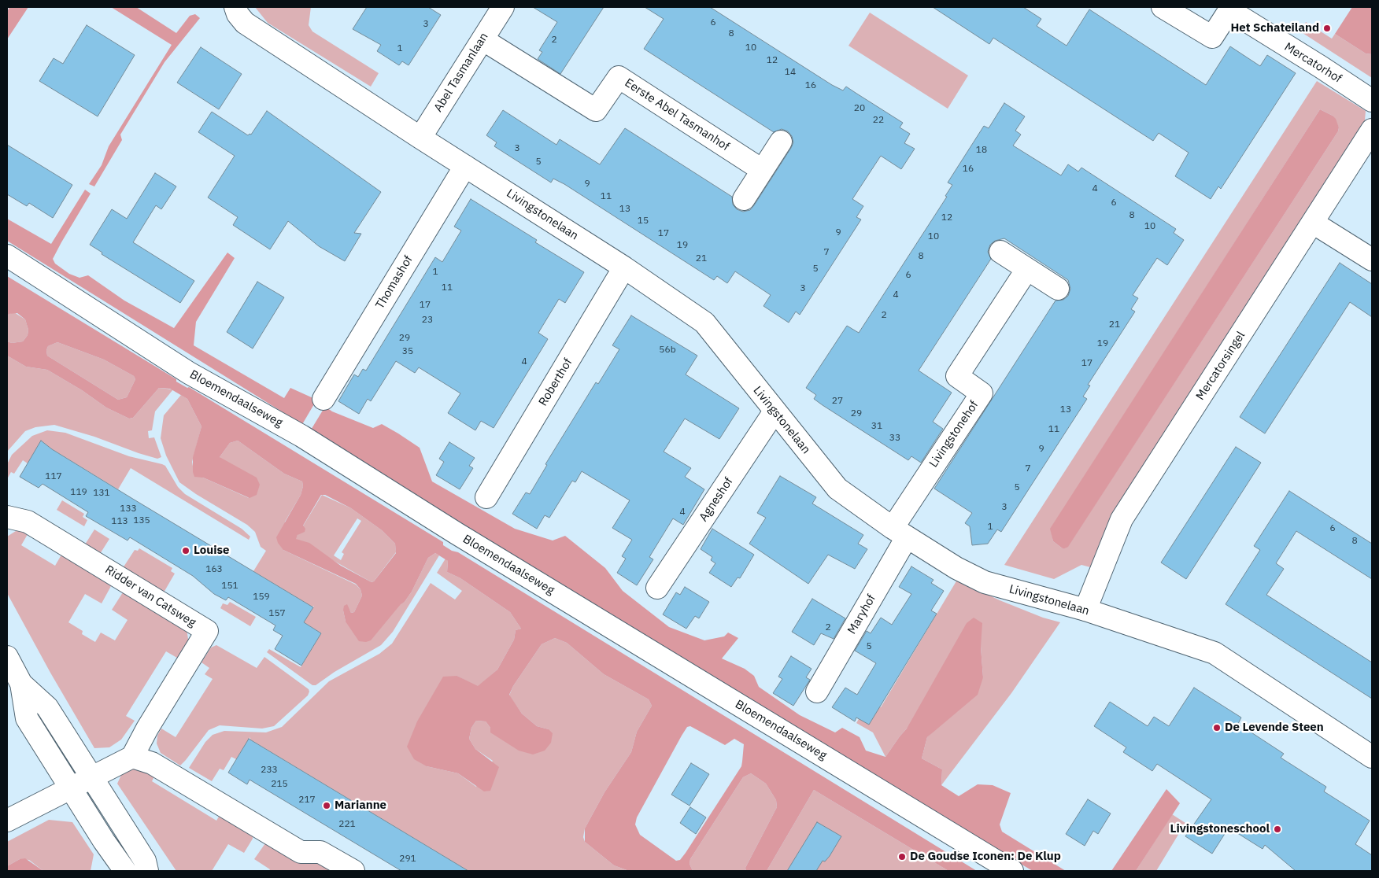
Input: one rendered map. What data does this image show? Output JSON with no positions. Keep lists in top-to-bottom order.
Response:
{
  "streets": {
    "street": [
      "Mercatorhof",
      "Abel Tasmanlaan",
      "Eerste Abel Tasmanhof",
      "Livingstonelaan",
      "Thomashof",
      "Mercatorsingel",
      "Roberthof",
      "Bloemendaalseweg",
      "Livingstonehof",
      "Agneshof",
      "Ridder van Catsweg",
      "Maryhof"
    ]
  },
  "crossings": [
    ["Abel Tasmanlaan", "Eerste Abel Tasmanhof"],
    ["Abel Tasmanlaan", "Livingstonelaan"],
    ["Livingstonelaan", "Thomashof"],
    ["Livingstonelaan", "Mercatorsingel"],
    ["Livingstonelaan", "Roberthof"],
    ["Livingstonelaan", "Livingstonehof"],
    ["Livingstonelaan", "Agneshof"],
    ["Livingstonelaan", "Maryhof"],
    ["Livingstonehof", "Maryhof"]
  ],
  "places": [
    "Het Schateiland",
    "Louise",
    "De Levende Steen",
    "Marianne",
    "Livingstoneschool",
    "De Goudse Iconen: De Klup"
  ],
  "house_numbers": [
    "6",
    "3",
    "8",
    "2",
    "10",
    "1",
    "12",
    "14",
    "16",
    "20",
    "22",
    "3",
    "18",
    "5",
    "16",
    "9",
    "4",
    "11",
    "6",
    "13",
    "8",
    "12",
    "15",
    "10",
    "9",
    "17",
    "10",
    "19",
    "7",
    "8",
    "21",
    "5",
    "1",
    "6",
    "11",
    "3",
    "4",
    "17",
    "2",
    "23",
    "21",
    "29",
    "19",
    "56b",
    "35",
    "4",
    "17",
    "27",
    "13",
    "29",
    "31",
    "11",
    "33",
    "9",
    "7",
    "117",
    "5",
    "119",
    "131",
    "3",
    "133",
    "4",
    "135",
    "113",
    "1",
    "6",
    "8",
    "163",
    "151",
    "159",
    "157",
    "2",
    "5",
    "233",
    "215",
    "217",
    "221",
    "291"
  ]
}
